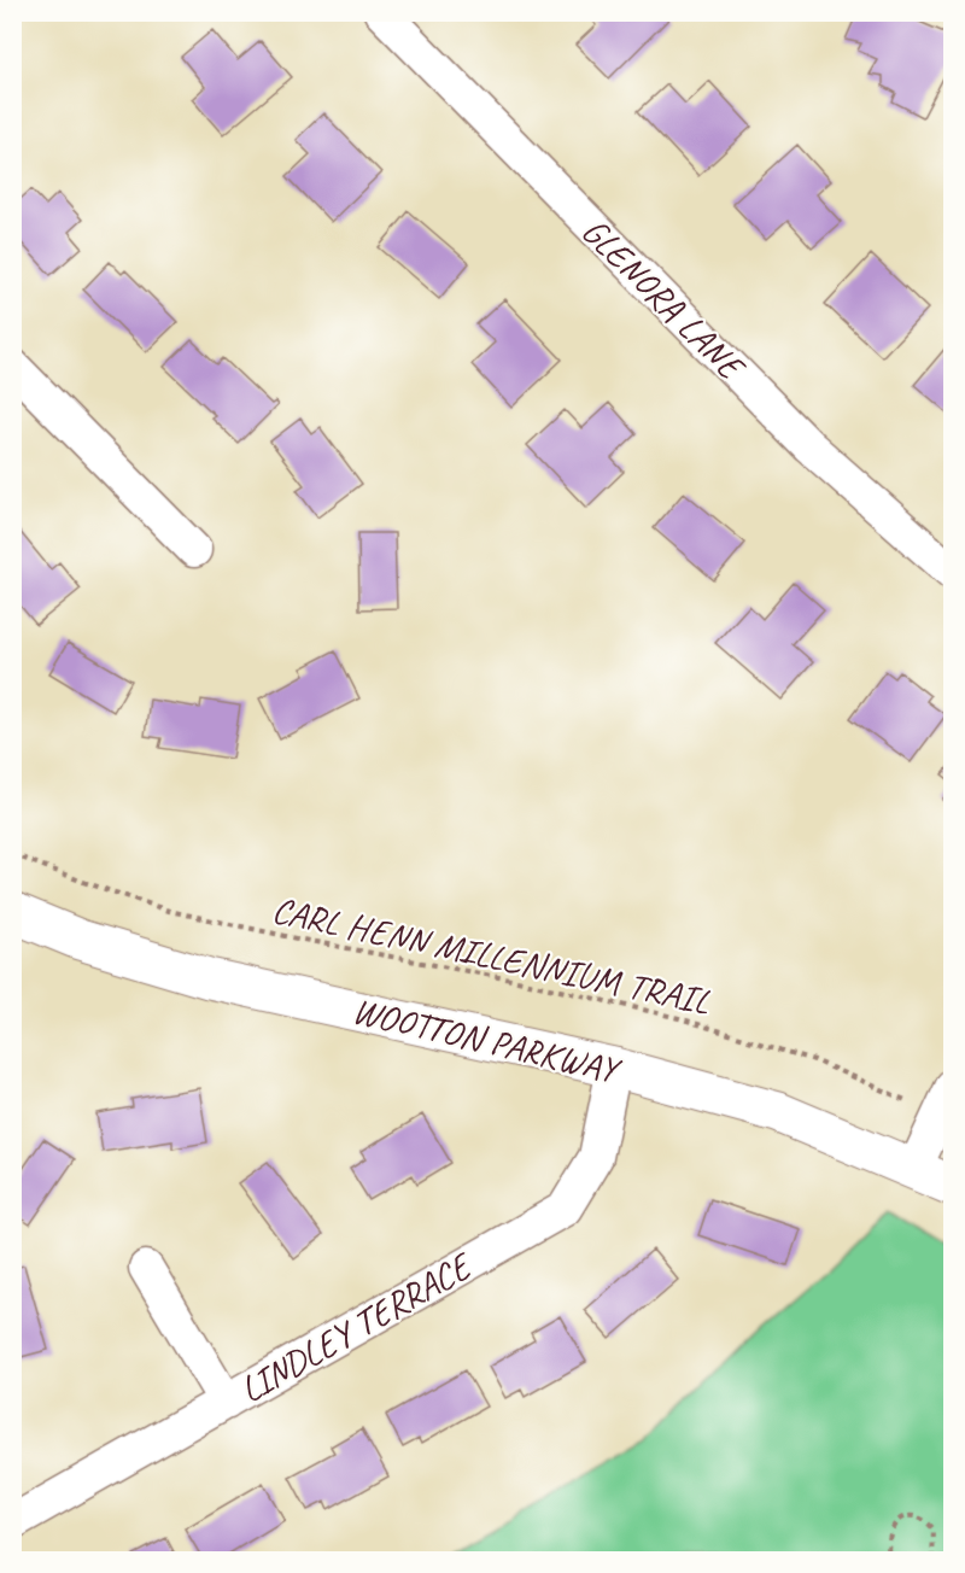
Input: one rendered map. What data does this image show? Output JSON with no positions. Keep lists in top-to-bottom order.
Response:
{
  "streets": {
    "main road": ["WOOTTON PARKWAY"],
    "street": ["GLENORA LANE", "LINDLEY TERRACE"],
    "path": ["CARL HENN MILLENNIUM TRAIL"]
  },
  "crossings": [
    ["WOOTTON PARKWAY", "LINDLEY TERRACE"]
  ]
}
